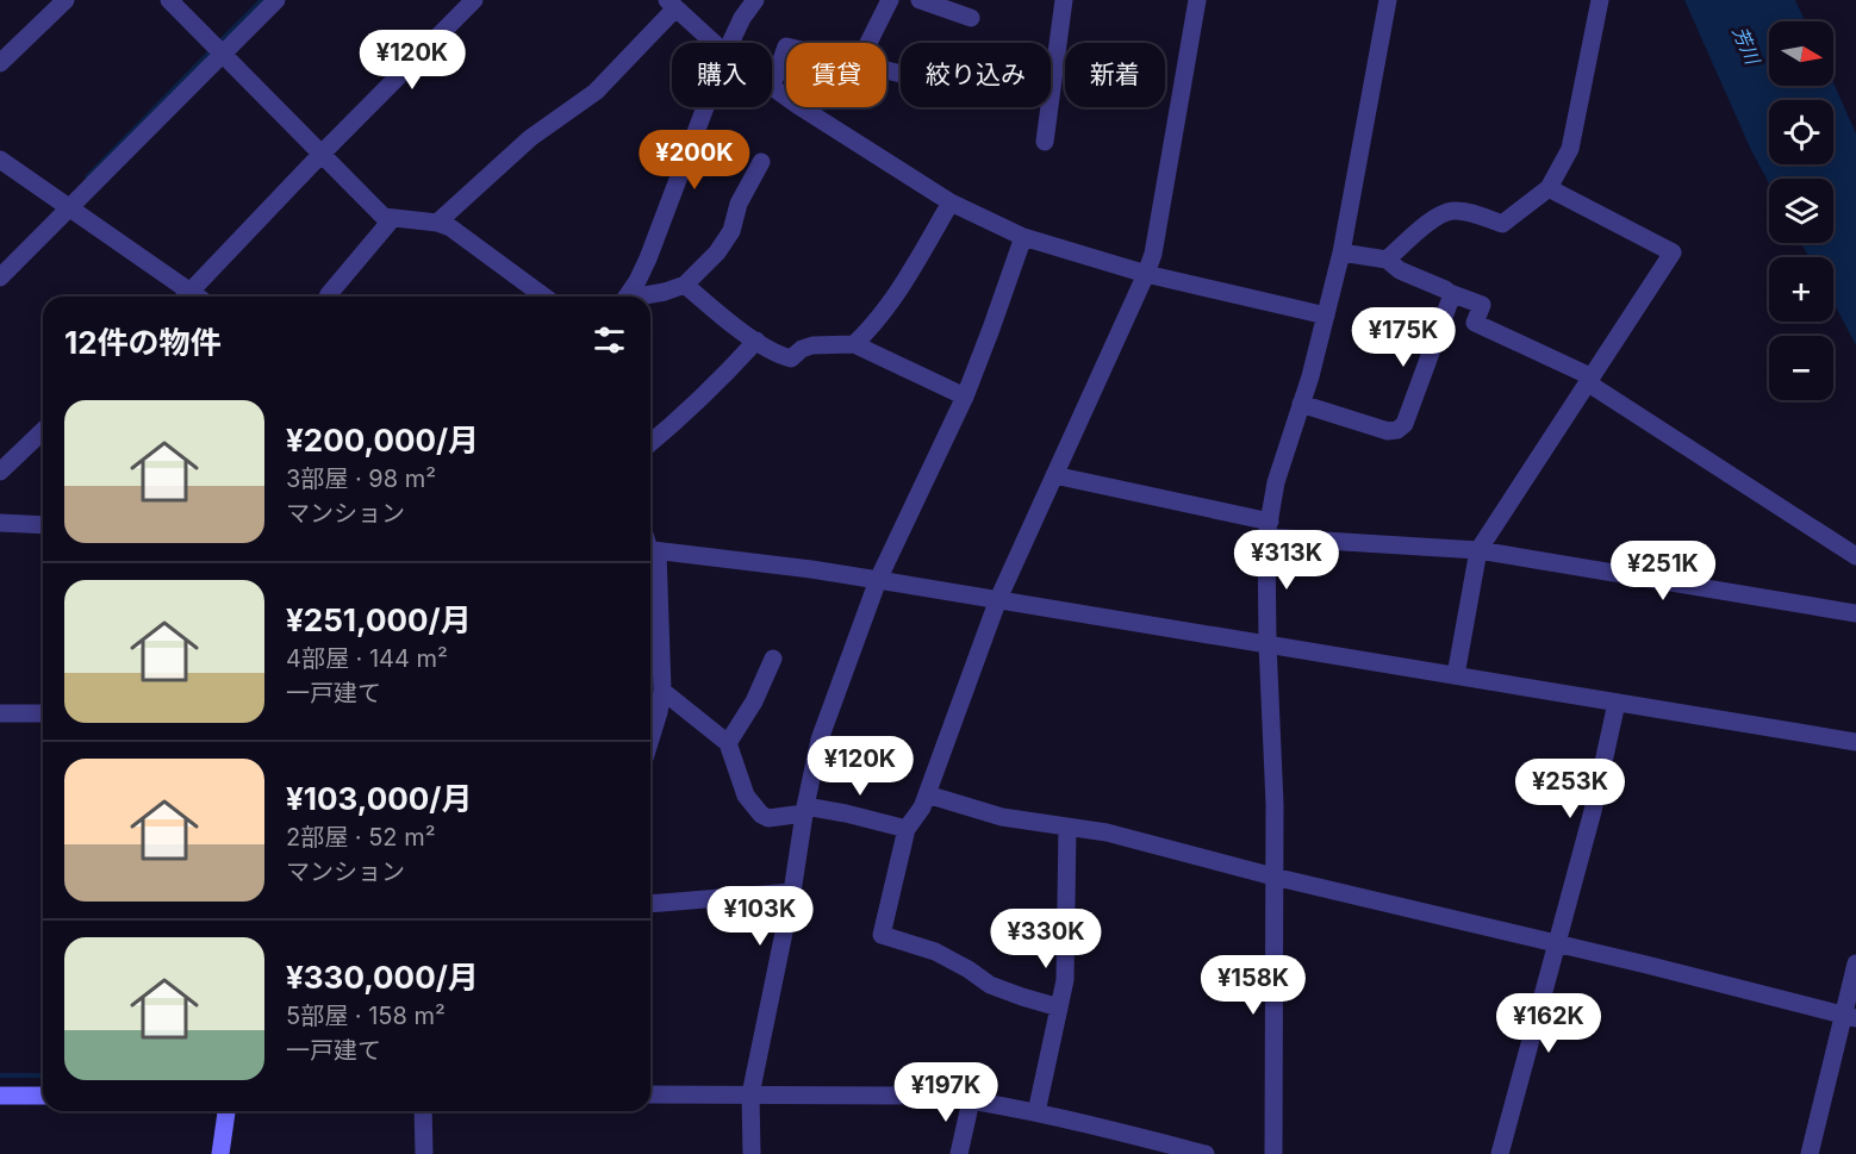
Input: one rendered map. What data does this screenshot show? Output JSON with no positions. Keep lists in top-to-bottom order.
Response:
{
  "water": ["芳川"],
  "north": "right",
  "page": {
    "map_buttons": ["+", "−"],
    "price": [
      "¥120K",
      "¥200K",
      "¥175K",
      "¥313K",
      "¥251K",
      "¥120K",
      "¥253K",
      "¥103K",
      "¥330K",
      "¥158K",
      "¥162K",
      "¥197K"
    ],
    "chip": [
      "購入",
      "賃貸",
      "絞り込み",
      "新着"
    ],
    "heading": "12件の物件",
    "list": [
      {
        "name": "¥200,000/月",
        "note": "3部屋 · 98 m² · マンション"
      },
      {
        "name": "¥251,000/月",
        "note": "4部屋 · 144 m² · 一戸建て"
      },
      {
        "name": "¥103,000/月",
        "note": "2部屋 · 52 m² · マンション"
      },
      {
        "name": "¥330,000/月",
        "note": "5部屋 · 158 m² · 一戸建て"
      }
    ]
  }
}
